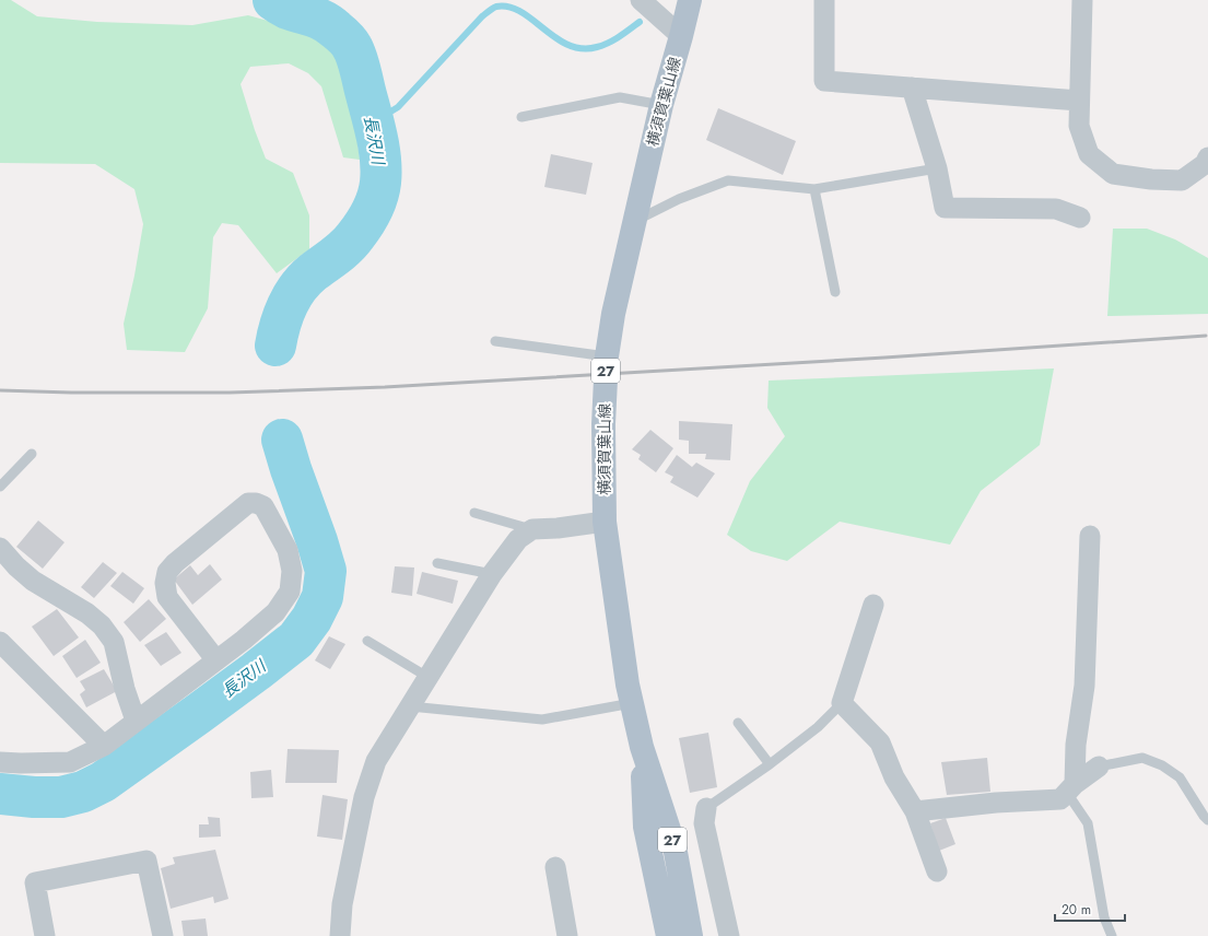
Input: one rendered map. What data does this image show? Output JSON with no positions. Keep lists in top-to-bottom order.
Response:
{
  "streets": {
    "main road": ["横須賀葉山線", "27"]
  },
  "water": ["長沢川"],
  "scale_bar": "20 m"
}
